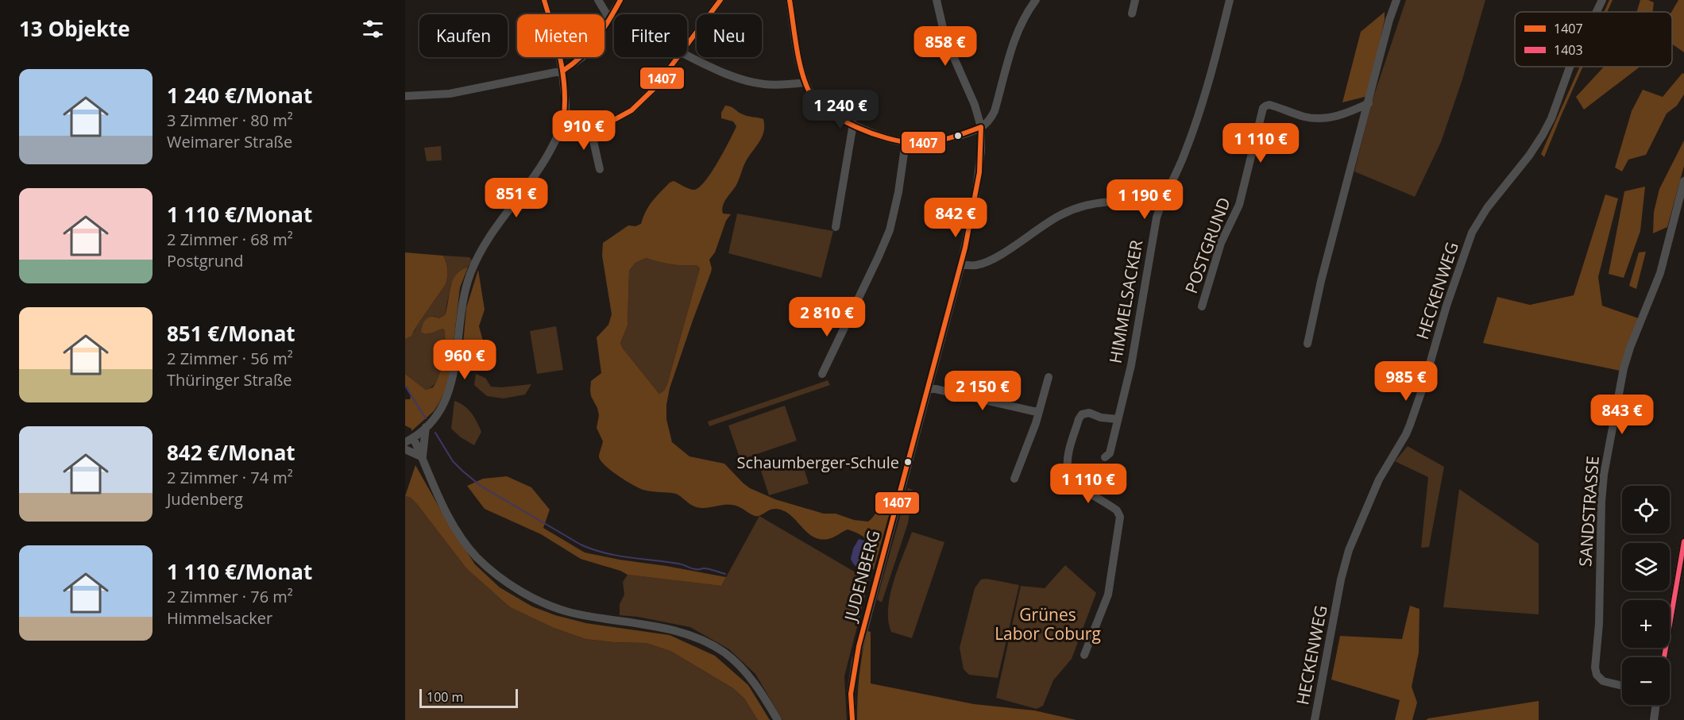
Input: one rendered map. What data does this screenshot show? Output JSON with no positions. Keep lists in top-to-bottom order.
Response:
{
  "streets": {
    "street": [
      "POSTGRUND",
      "HECKENWEG",
      "HIMMELSACKER",
      "SANDSTRASSE",
      "JUDENBERG"
    ]
  },
  "parks": ["Grünes Labor Coburg"],
  "places": ["Schaumberger-Schule"],
  "lines": ["transit line 1407", "transit line 1403"],
  "legend": ["1407", "1403"],
  "scale_bar": "100 m",
  "page": {
    "heading": "13 Objekte",
    "chip": [
      "Kaufen",
      "Mieten",
      "Filter",
      "Neu"
    ],
    "price": [
      "858 €",
      "1 240 €",
      "910 €",
      "1 110 €",
      "851 €",
      "1 190 €",
      "842 €",
      "2 810 €",
      "960 €",
      "985 €",
      "2 150 €",
      "843 €",
      "1 110 €"
    ],
    "list": [
      {
        "name": "1 240 €/Monat",
        "note": "3 Zimmer · 80 m² · Weimarer Straße"
      },
      {
        "name": "1 110 €/Monat",
        "note": "2 Zimmer · 68 m² · Postgrund"
      },
      {
        "name": "851 €/Monat",
        "note": "2 Zimmer · 56 m² · Thüringer Straße"
      },
      {
        "name": "842 €/Monat",
        "note": "2 Zimmer · 74 m² · Judenberg"
      },
      {
        "name": "1 110 €/Monat",
        "note": "2 Zimmer · 76 m² · Himmelsacker"
      }
    ],
    "map_buttons": ["+", "−"],
    "scale": "100 m"
  }
}
